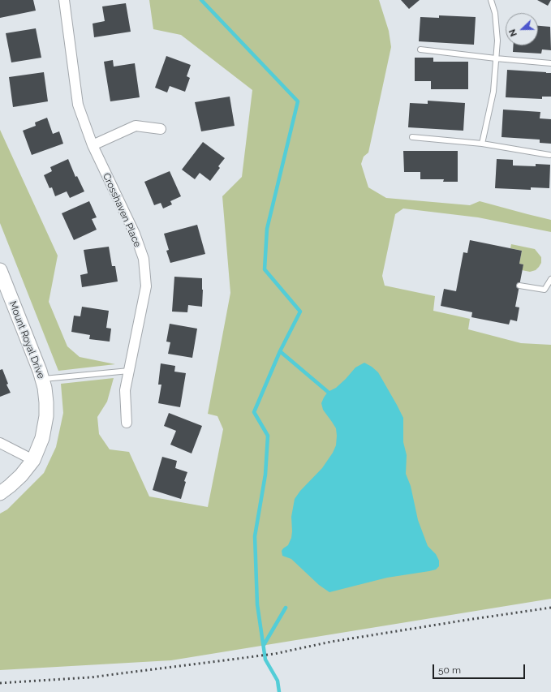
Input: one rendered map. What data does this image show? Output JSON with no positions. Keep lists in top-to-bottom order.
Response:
{
  "streets": {
    "street": ["Crosshaven Place", "Mount Royal Drive"]
  },
  "scale_bar": "50 m",
  "north": "left"
}
